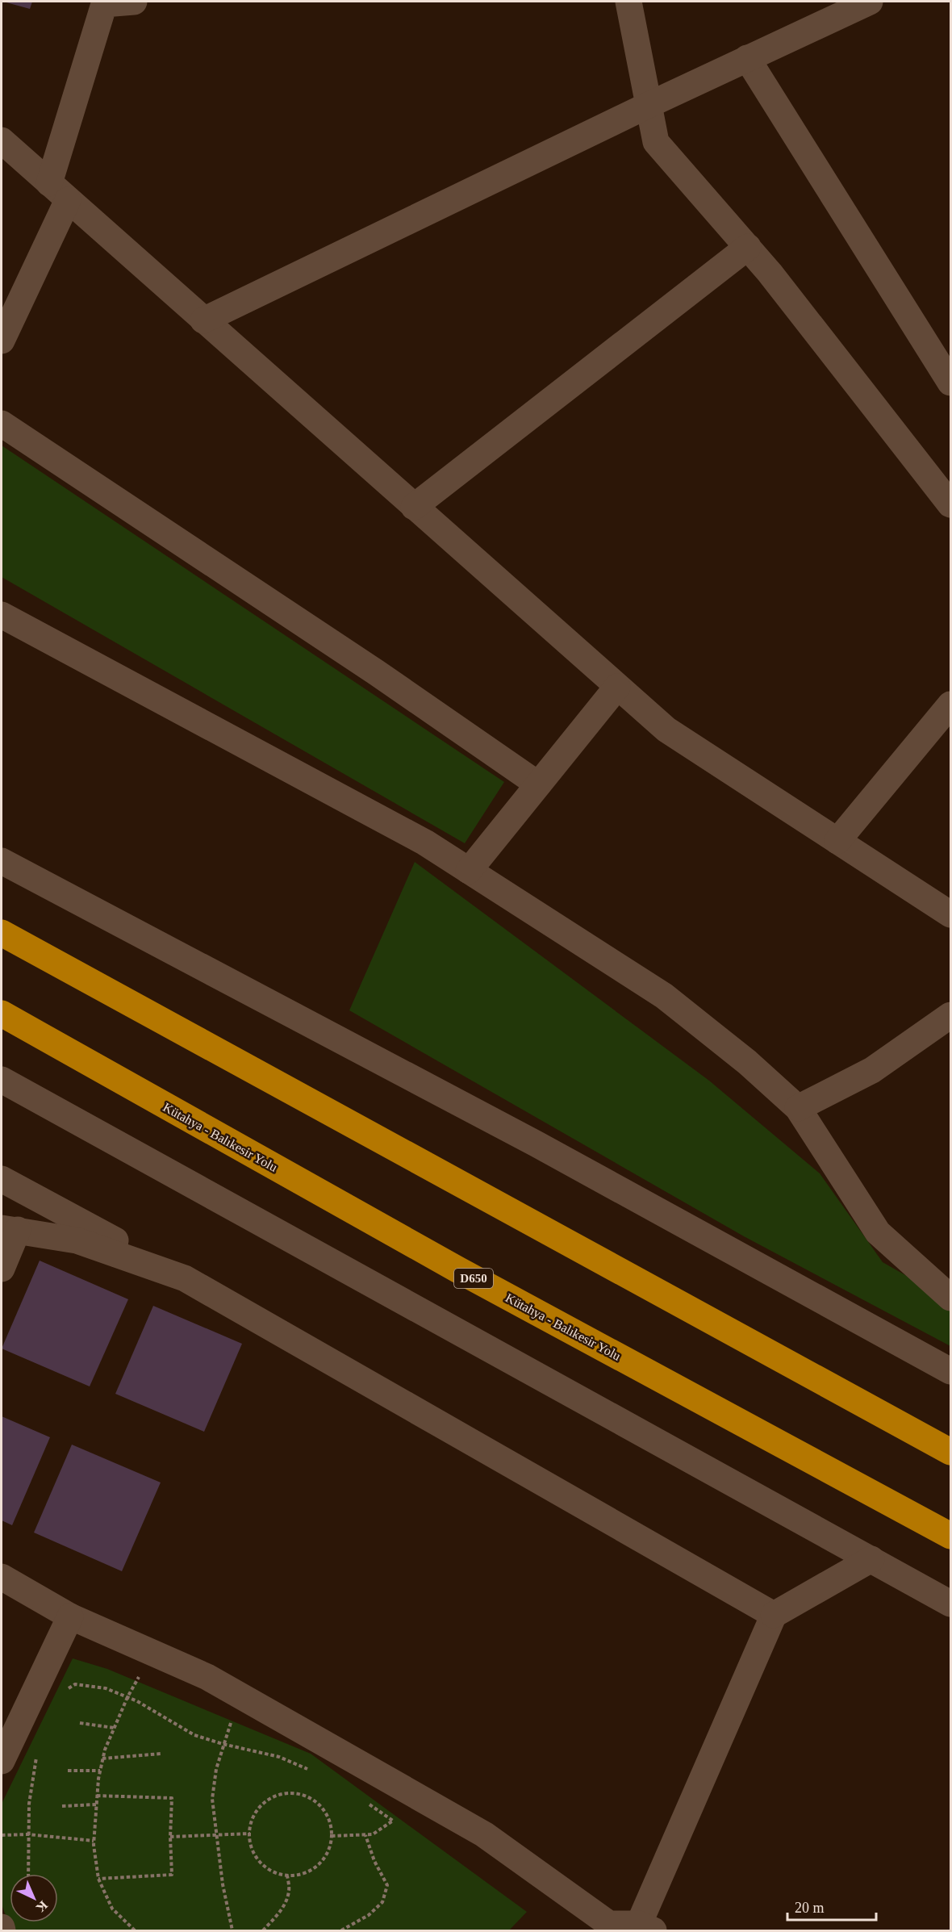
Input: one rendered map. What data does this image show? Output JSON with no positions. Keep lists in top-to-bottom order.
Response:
{
  "streets": {
    "highway": ["Kütahya - Balıkesir Yolu", "D650"]
  },
  "scale_bar": "20 m",
  "north": "bottom right"
}
